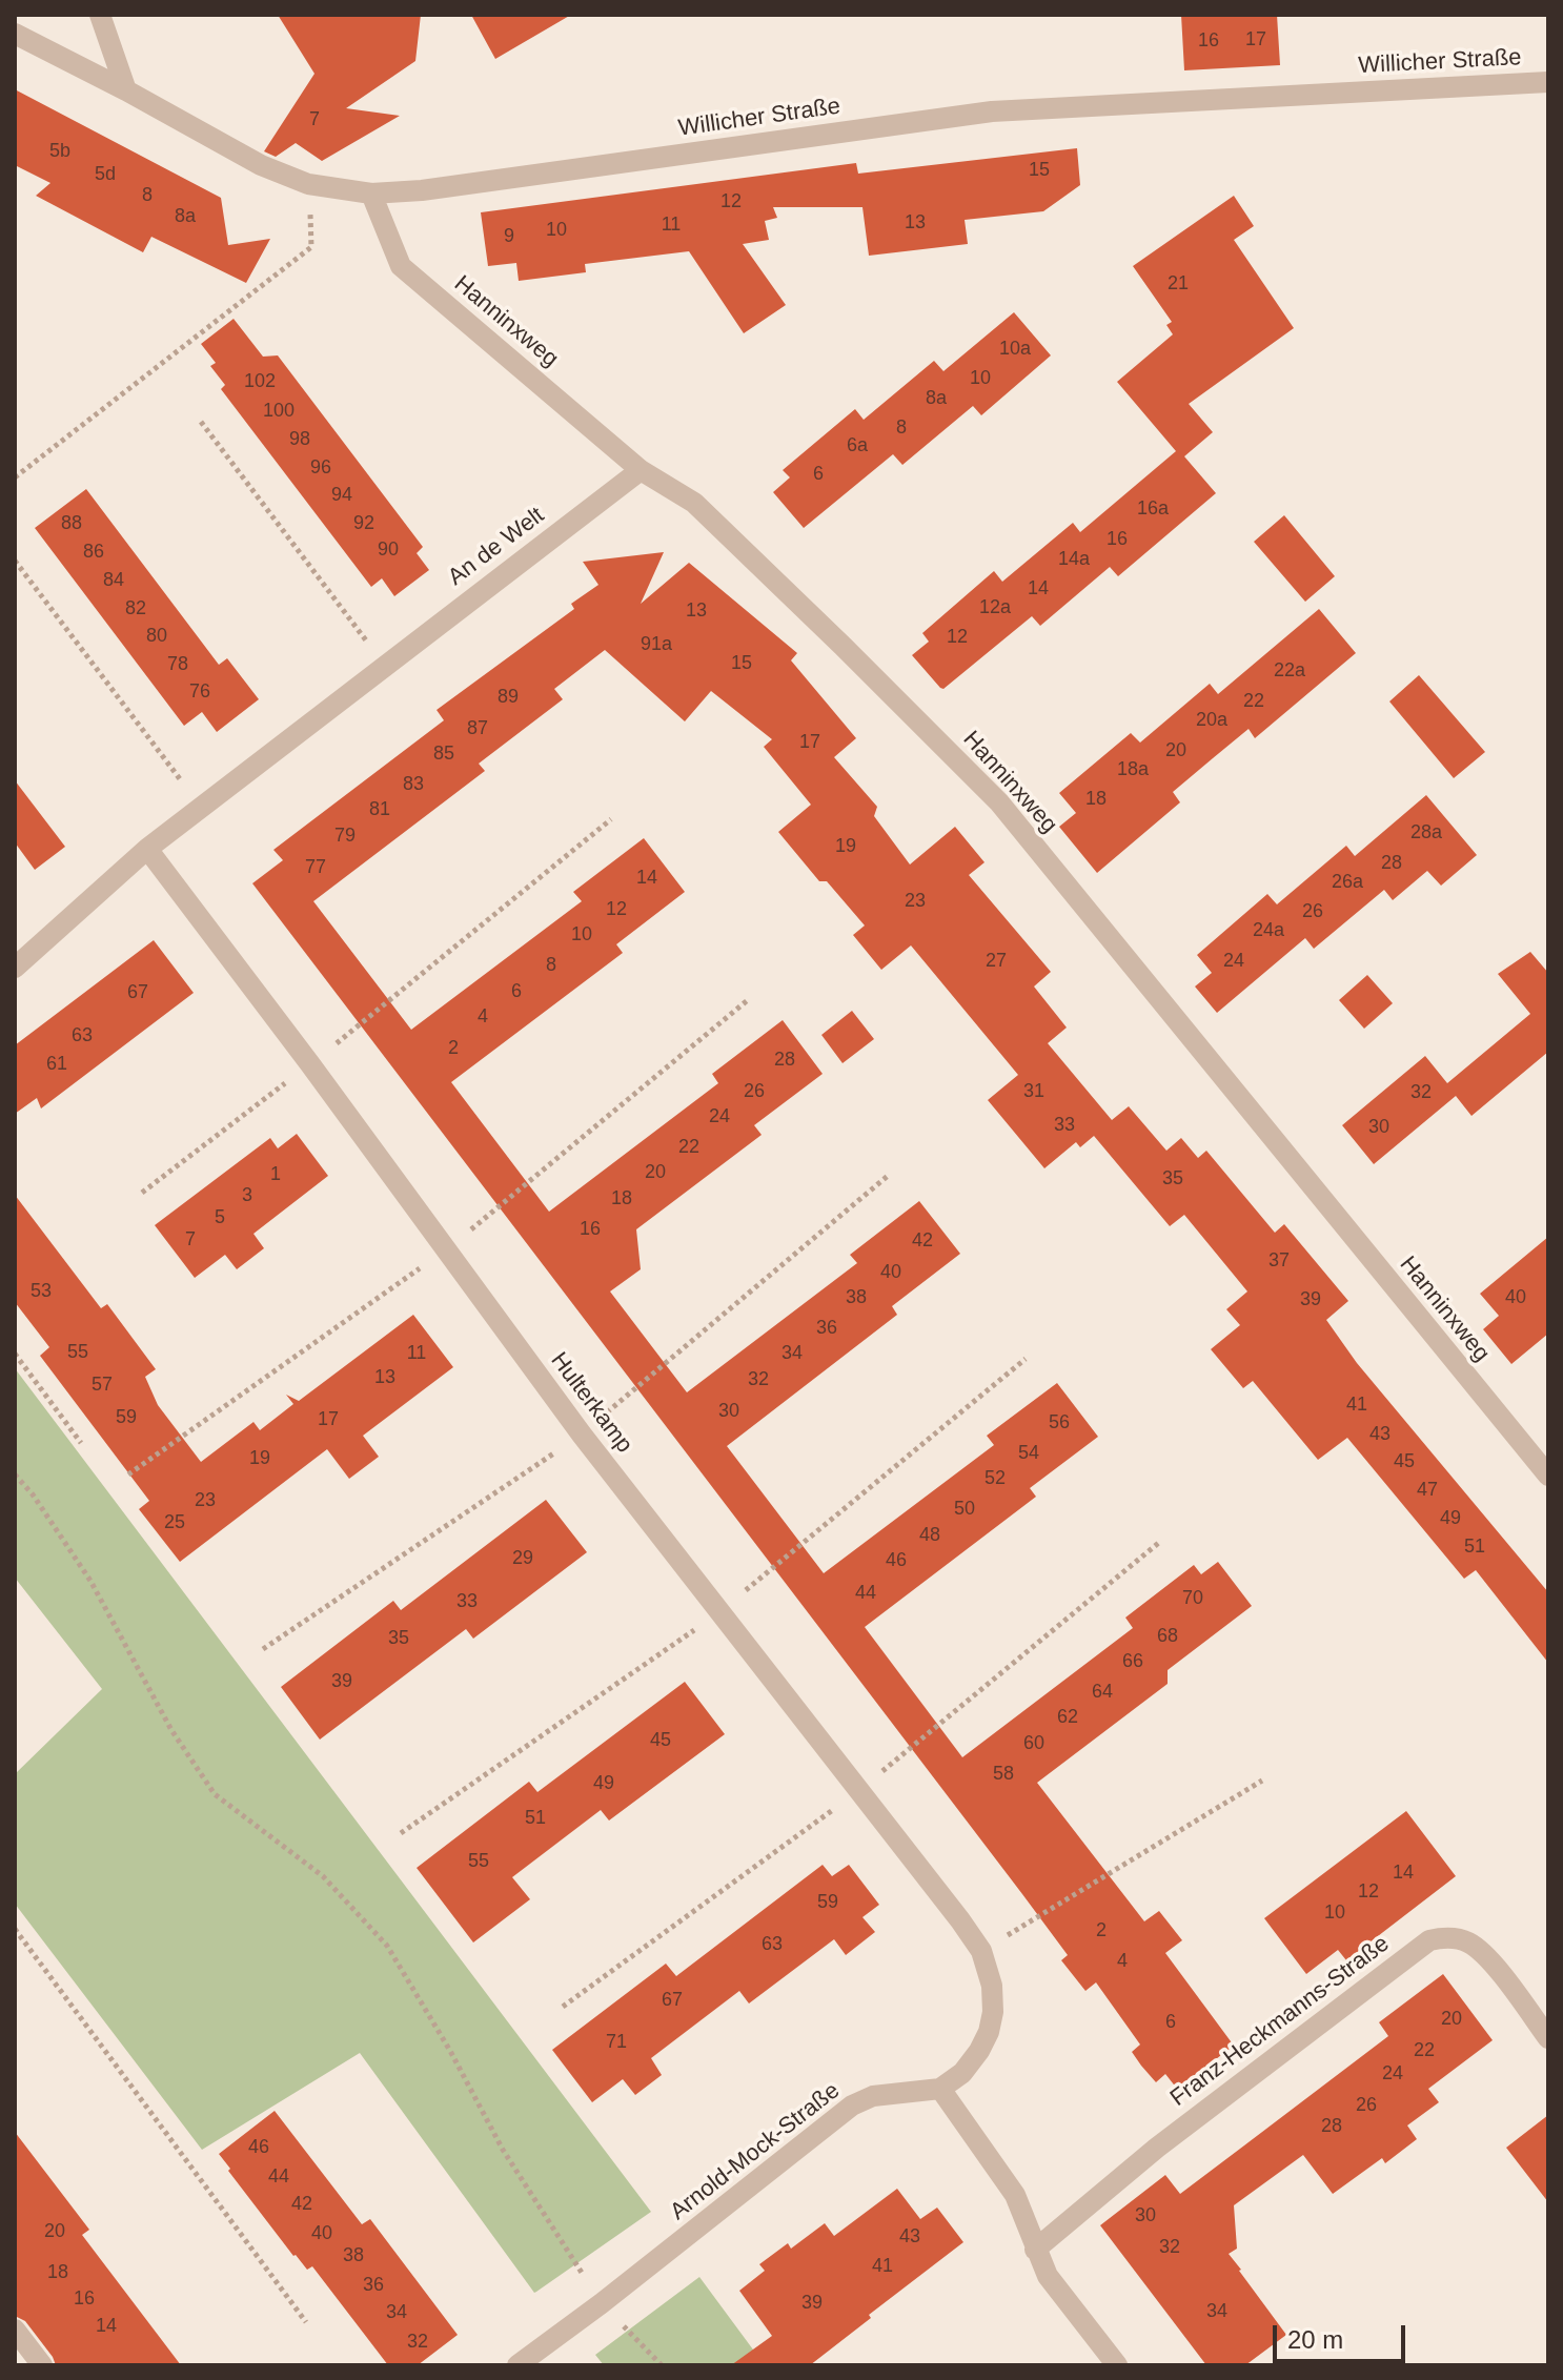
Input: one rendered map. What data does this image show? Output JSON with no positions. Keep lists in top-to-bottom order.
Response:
{
  "streets": {
    "street": [
      "Willicher Straße",
      "Hanninxweg",
      "An de Welt",
      "Hulterkamp",
      "Franz-Heckmanns-Straße",
      "Arnold-Mock-Straße"
    ]
  },
  "crossings": [
    ["Willicher Straße", "Hanninxweg"],
    ["Hanninxweg", "An de Welt"],
    ["An de Welt", "Hulterkamp"],
    ["Hulterkamp", "Arnold-Mock-Straße"]
  ],
  "house_numbers": [
    "17",
    "16",
    "7",
    "5b",
    "15",
    "5d",
    "8",
    "12",
    "8a",
    "13",
    "11",
    "10",
    "9",
    "21",
    "10a",
    "10",
    "102",
    "8a",
    "100",
    "8",
    "98",
    "6a",
    "96",
    "6",
    "94",
    "16a",
    "88",
    "92",
    "16",
    "90",
    "86",
    "14a",
    "84",
    "14",
    "12a",
    "82",
    "13",
    "80",
    "12",
    "91a",
    "15",
    "78",
    "22a",
    "76",
    "89",
    "22",
    "20a",
    "87",
    "17",
    "20",
    "85",
    "18a",
    "83",
    "18",
    "81",
    "28a",
    "79",
    "19",
    "28",
    "77",
    "14",
    "26a",
    "23",
    "12",
    "26",
    "24a",
    "10",
    "27",
    "24",
    "8",
    "6",
    "67",
    "4",
    "63",
    "2",
    "28",
    "61",
    "26",
    "31",
    "32",
    "24",
    "33",
    "30",
    "22",
    "20",
    "1",
    "35",
    "3",
    "18",
    "5",
    "16",
    "7",
    "42",
    "37",
    "40",
    "53",
    "38",
    "40",
    "39",
    "36",
    "55",
    "11",
    "34",
    "13",
    "32",
    "57",
    "41",
    "30",
    "59",
    "17",
    "56",
    "43",
    "54",
    "19",
    "45",
    "52",
    "47",
    "23",
    "50",
    "49",
    "25",
    "48",
    "51",
    "29",
    "46",
    "44",
    "70",
    "33",
    "68",
    "35",
    "66",
    "39",
    "64",
    "62",
    "45",
    "60",
    "58",
    "49",
    "51",
    "55",
    "14",
    "12",
    "59",
    "10",
    "2",
    "63",
    "4",
    "67",
    "20",
    "6",
    "71",
    "22",
    "24",
    "26",
    "28",
    "46",
    "44",
    "42",
    "30",
    "20",
    "40",
    "43",
    "32",
    "38",
    "41",
    "18",
    "36",
    "16",
    "39",
    "34",
    "34",
    "14",
    "32"
  ],
  "scale_bar": "20 m"
}
